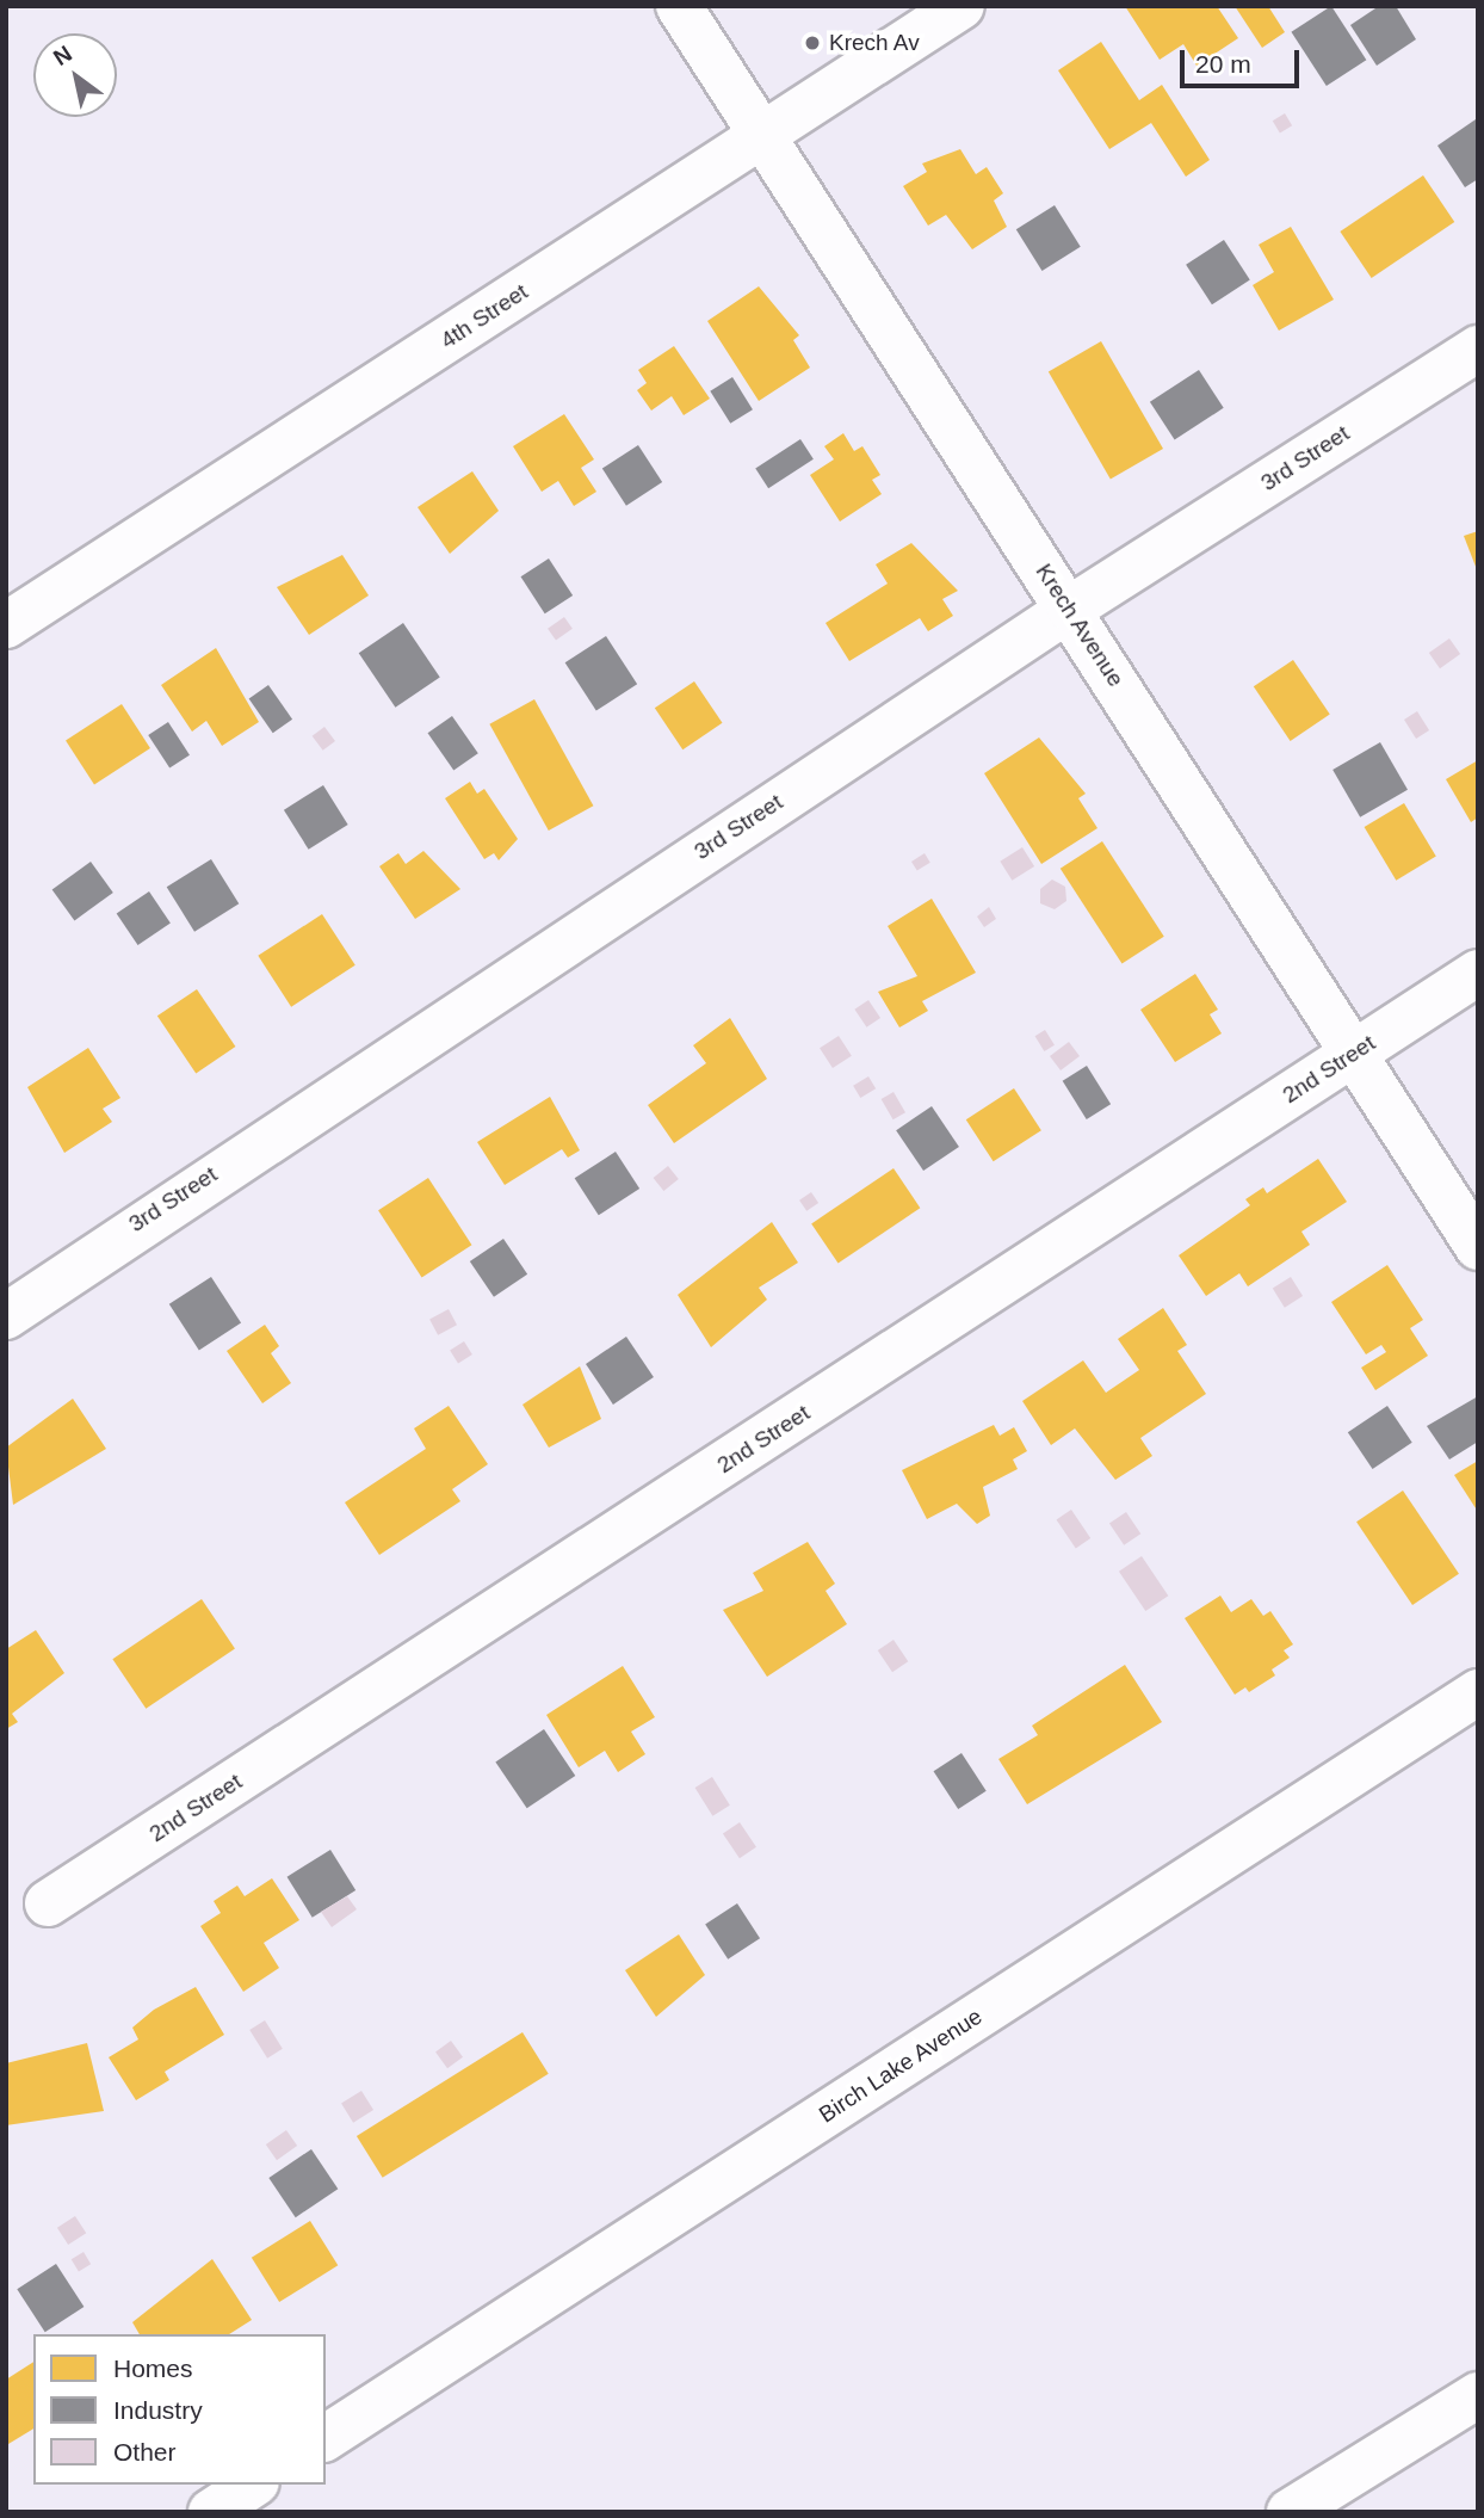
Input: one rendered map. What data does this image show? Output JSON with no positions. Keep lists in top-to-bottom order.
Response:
{
  "streets": {
    "street": [
      "4th Street",
      "3rd Street",
      "Krech Avenue",
      "2nd Street",
      "Birch Lake Avenue"
    ]
  },
  "crossings": [
    ["4th Street", "Krech Avenue"],
    ["3rd Street", "Krech Avenue"],
    ["Krech Avenue", "2nd Street"]
  ],
  "places": ["Krech Av"],
  "legend": ["Homes", "Industry", "Other"],
  "scale_bar": "20 m",
  "north": "top left"
}
